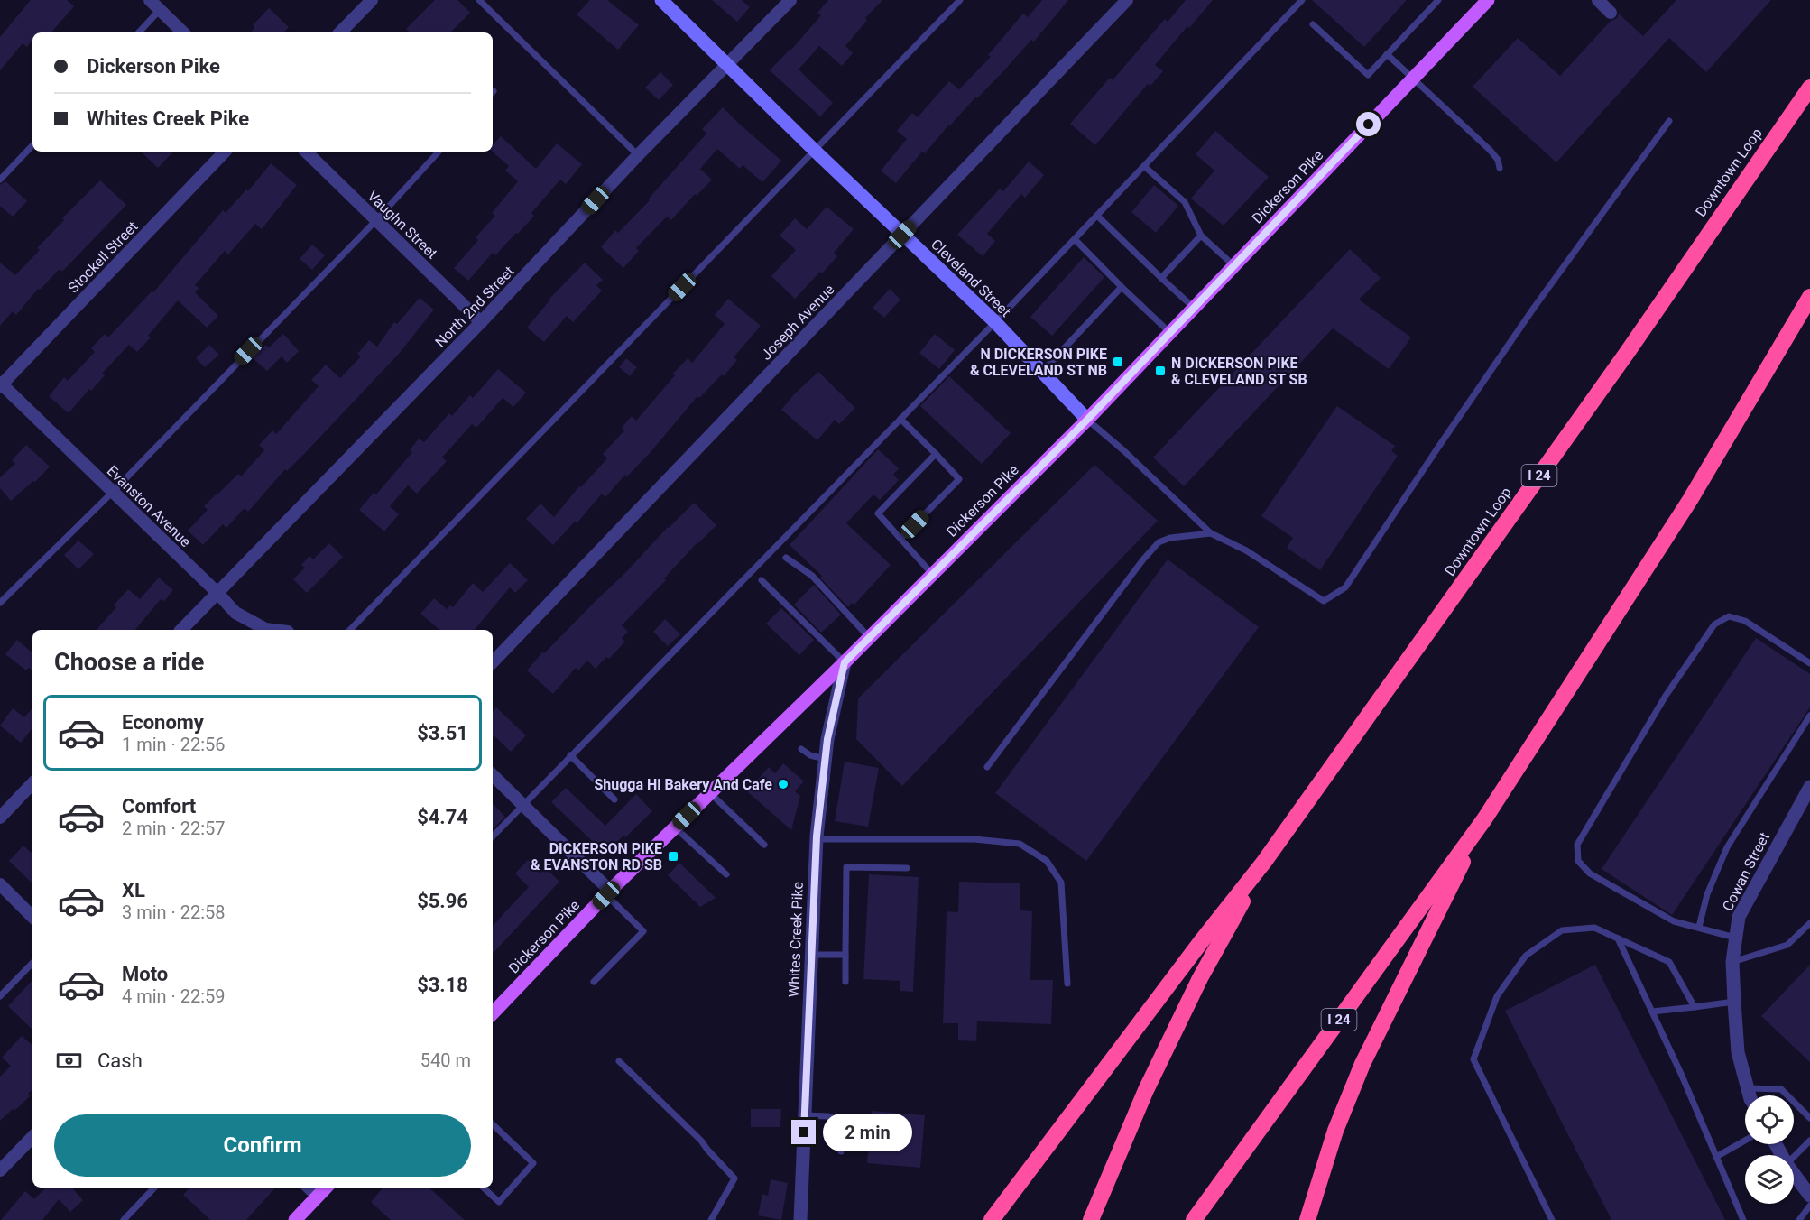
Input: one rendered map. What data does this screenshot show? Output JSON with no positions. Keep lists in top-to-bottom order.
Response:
{
  "streets": {
    "highway": ["Downtown Loop", "I 24"],
    "main road": ["Dickerson Pike", "Cleveland Street"],
    "street": [
      "Vaughn Street",
      "Stockell Street",
      "North 2nd Street",
      "Joseph Avenue",
      "Evanston Avenue",
      "Cowan Street",
      "Whites Creek Pike"
    ]
  },
  "crossings": [
    ["Downtown Loop", "I 24"],
    ["Dickerson Pike", "Cleveland Street"],
    ["Dickerson Pike", "Whites Creek Pike"],
    ["Vaughn Street", "North 2nd Street"],
    ["Stockell Street", "Evanston Avenue"],
    ["Cleveland Street", "North 2nd Street"],
    ["Cleveland Street", "Joseph Avenue"],
    ["North 2nd Street", "Evanston Avenue"]
  ],
  "places": {
    "transit": ["N DICKERSON PIKE & CLEVELAND ST NB", "N DICKERSON PIKE & CLEVELAND ST SB", "DICKERSON PIKE & EVANSTON RD SB"],
    "other": ["Shugga Hi Bakery And Cafe"]
  },
  "page": {
    "banner": ["Dickerson Pike", "Whites Creek Pike"],
    "heading": "Choose a ride",
    "list": [
      {
        "name": "Economy",
        "note": "1 min · 22:56",
        "value": "$3.51"
      },
      {
        "name": "Comfort",
        "note": "2 min · 22:57",
        "value": "$4.74"
      },
      {
        "name": "XL",
        "note": "3 min · 22:58",
        "value": "$5.96"
      },
      {
        "name": "Moto",
        "note": "4 min · 22:59",
        "value": "$3.18"
      }
    ],
    "pay": ["Cash", "540 m"],
    "buttons": "Confirm",
    "bubble": "2 min"
  }
}
